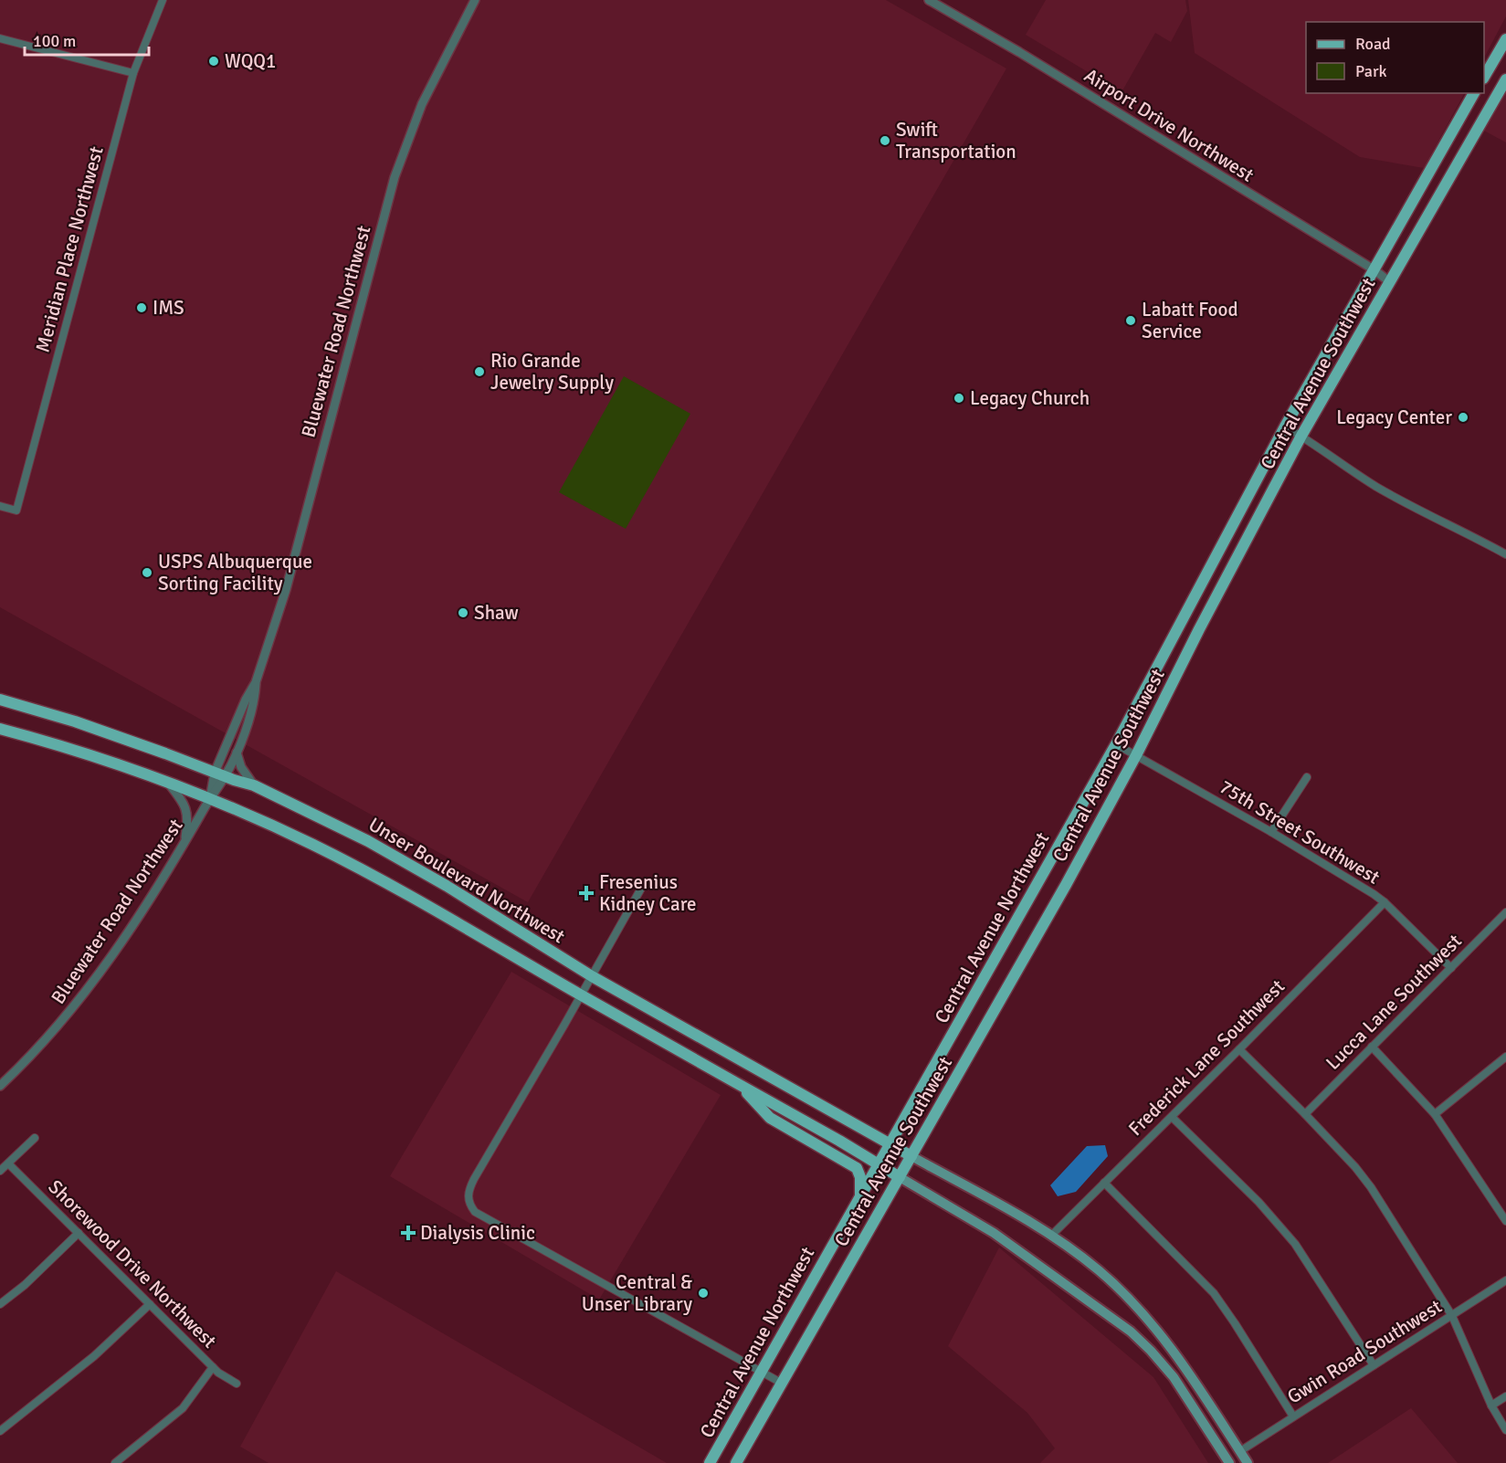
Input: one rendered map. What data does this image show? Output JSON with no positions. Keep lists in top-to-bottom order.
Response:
{
  "streets": {
    "main road": ["Central Avenue Southwest", "Unser Boulevard Northwest", "Central Avenue Northwest"],
    "street": [
      "Airport Drive Northwest",
      "Meridian Place Northwest",
      "Bluewater Road Northwest",
      "75th Street Southwest",
      "Lucca Lane Southwest",
      "Frederick Lane Southwest",
      "Shorewood Drive Northwest",
      "Gwin Road Southwest"
    ]
  },
  "crossings": [
    ["Airport Drive Northwest", "Central Avenue Southwest"],
    ["Airport Drive Northwest", "Central Avenue Northwest"],
    ["Bluewater Road Northwest", "Unser Boulevard Northwest"],
    ["Central Avenue Southwest", "75th Street Southwest"],
    ["Central Avenue Southwest", "Unser Boulevard Northwest"],
    ["75th Street Southwest", "Central Avenue Northwest"],
    ["75th Street Southwest", "Lucca Lane Southwest"],
    ["75th Street Southwest", "Frederick Lane Southwest"],
    ["Unser Boulevard Northwest", "Central Avenue Northwest"]
  ],
  "places": {
    "other": [
      "WQQ1",
      "Swift Transportation",
      "IMS",
      "Labatt Food Service",
      "Rio Grande Jewelry Supply",
      "Legacy Church",
      "Legacy Center",
      "USPS Albuquerque Sorting Facility",
      "Shaw",
      "Central & Unser Library"
    ],
    "health": ["Fresenius Kidney Care", "Dialysis Clinic"]
  },
  "legend": ["Road", "Park"],
  "scale_bar": "100 m"
}
